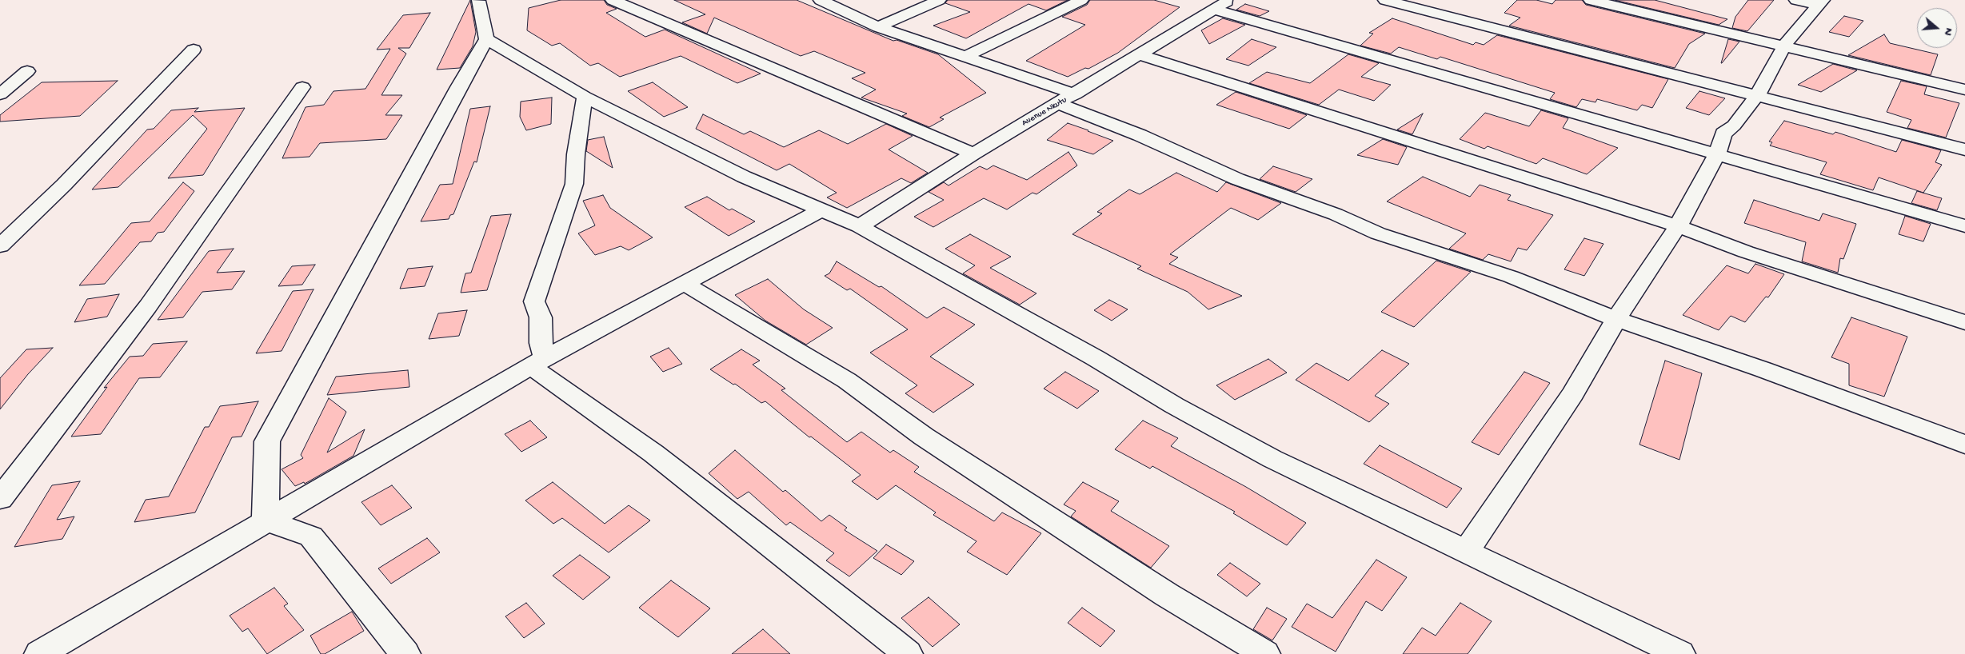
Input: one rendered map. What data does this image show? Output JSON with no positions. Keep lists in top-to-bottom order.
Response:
{
  "streets": {
    "street": ["Avenue Nkutu"]
  },
  "north": "right"
}
